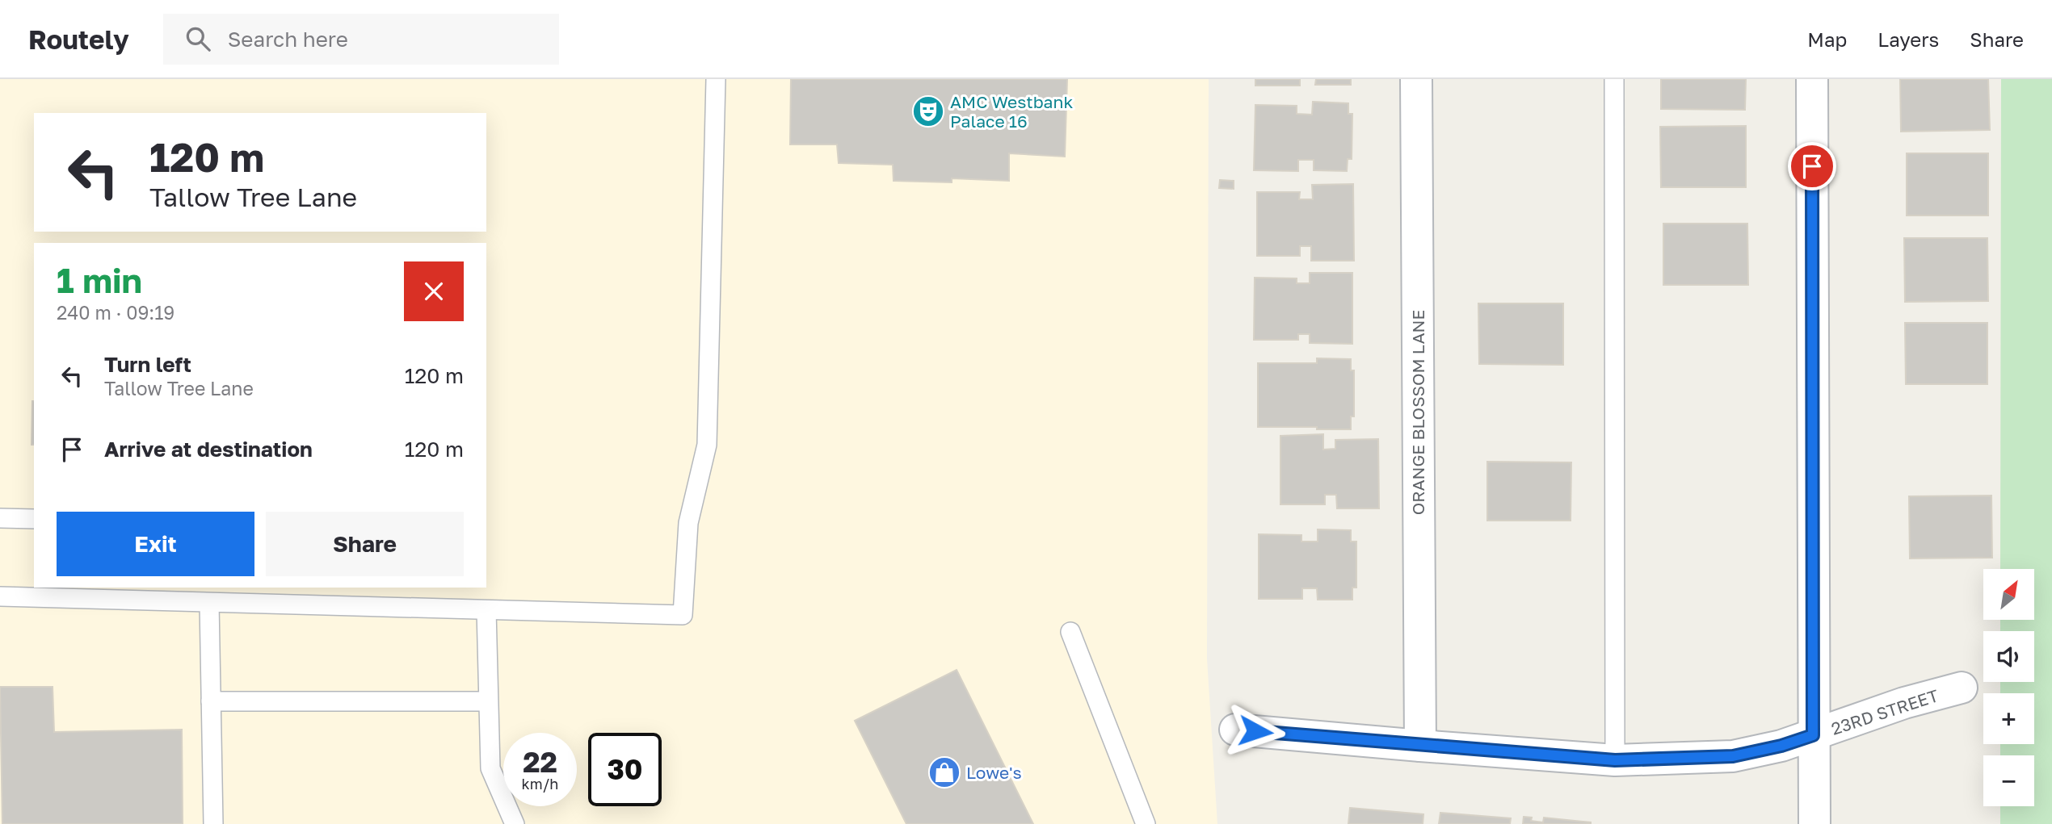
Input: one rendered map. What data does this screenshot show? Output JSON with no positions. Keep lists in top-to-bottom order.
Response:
{
  "streets": {
    "street": ["ORANGE BLOSSOM LANE", "23RD STREET"]
  },
  "crossings": [
    ["ORANGE BLOSSOM LANE", "23RD STREET"]
  ],
  "places": {
    "theatre": ["AMC Westbank Palace 16"],
    "shop": ["Lowe's"]
  },
  "north": "top right",
  "page": {
    "header": "Routely",
    "search": "Search here",
    "nav": ["Map", "Layers", "Share"],
    "turn": ["120 m", "Tallow Tree Lane"],
    "heading": ["1 min", "240 m · 09:19"],
    "list": [
      {
        "name": "Turn left",
        "note": "Tallow Tree Lane",
        "value": "120 m"
      },
      {
        "name": "Arrive at destination",
        "value": "120 m"
      }
    ],
    "buttons": ["Exit", "Share"],
    "map_buttons": ["+", "−"],
    "speed": "22 km/h",
    "limit": "30"
  }
}
